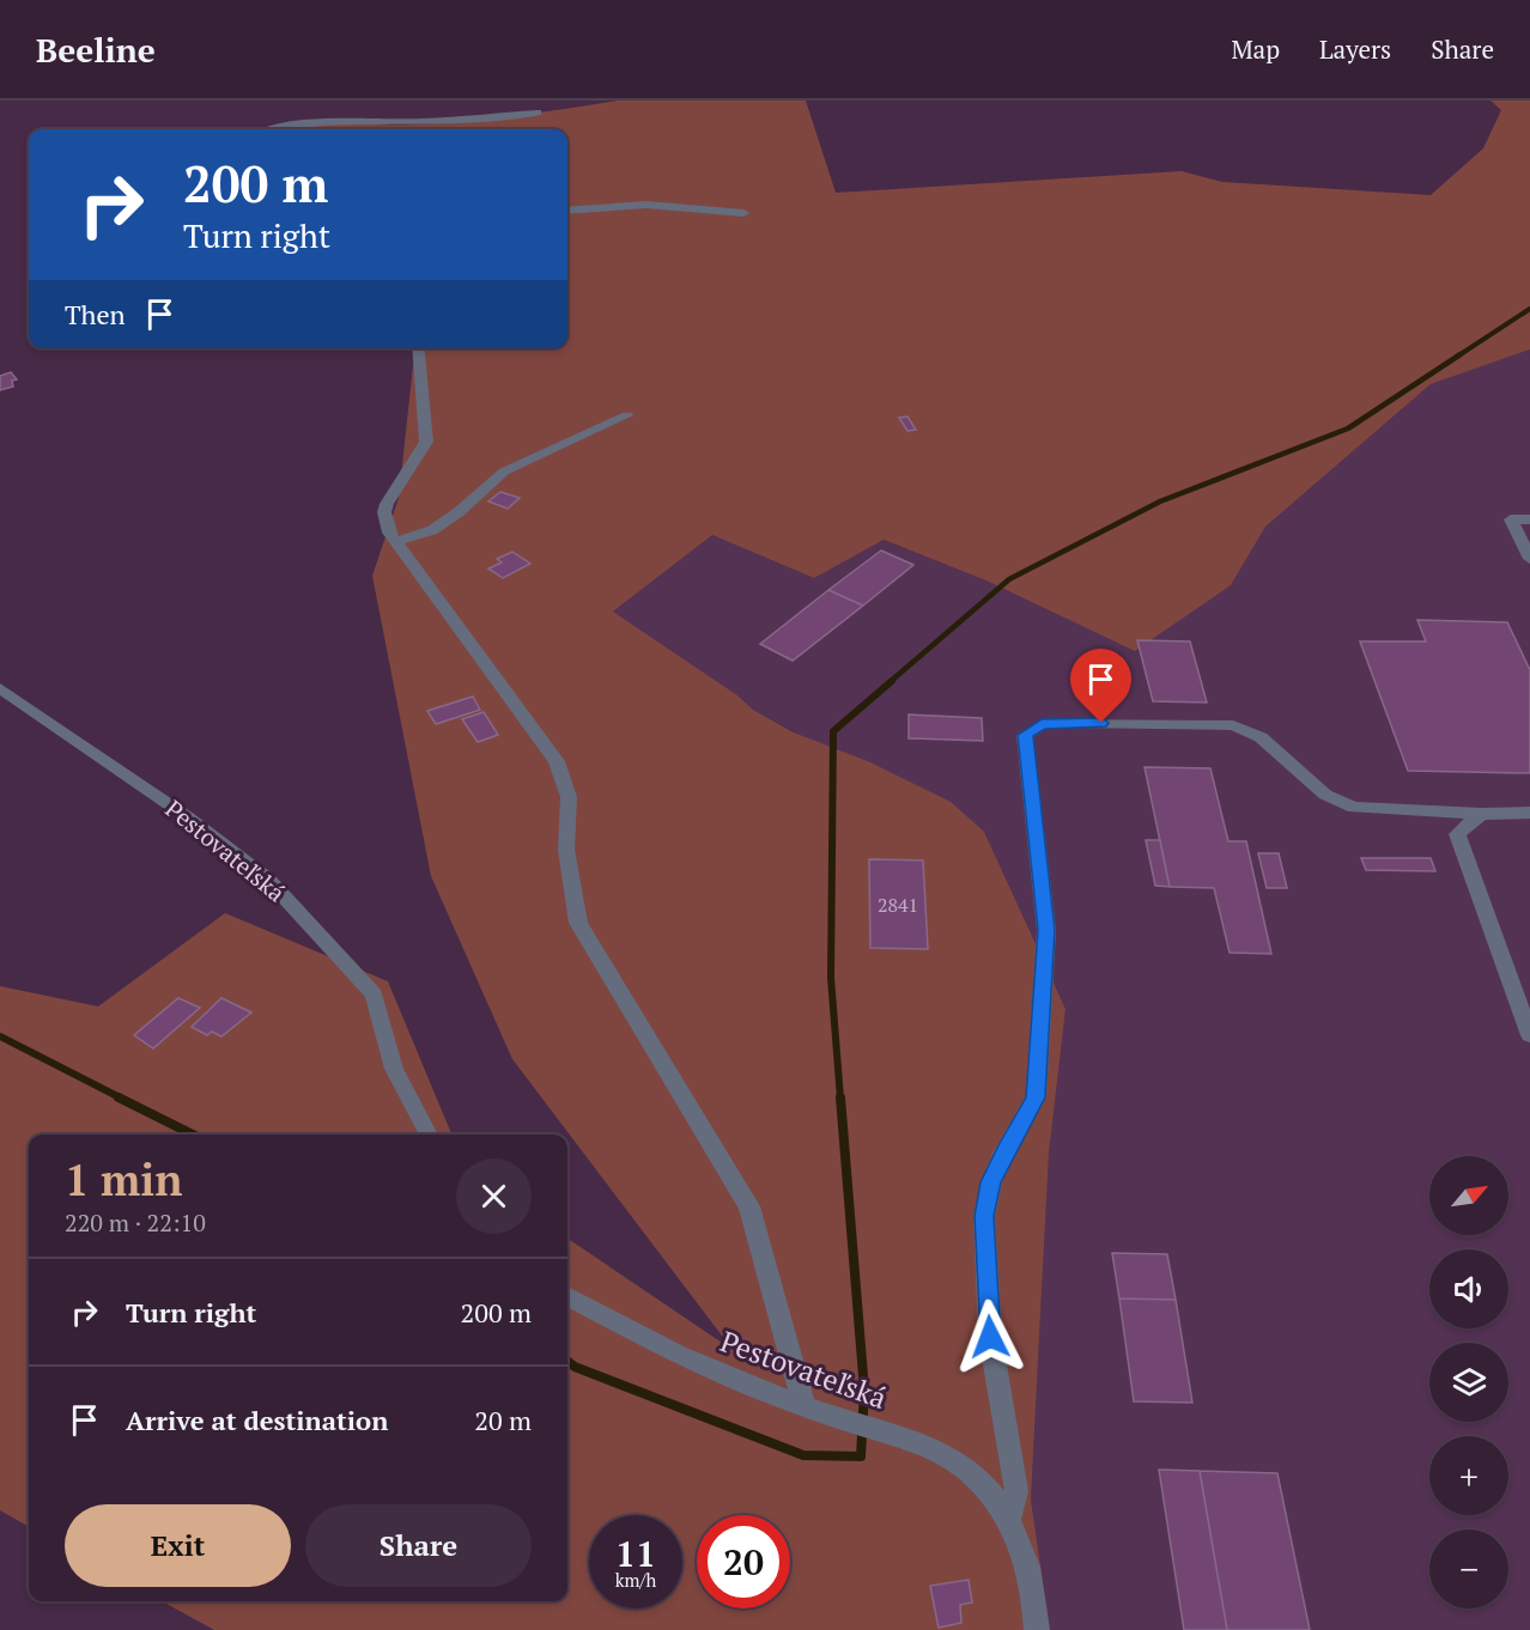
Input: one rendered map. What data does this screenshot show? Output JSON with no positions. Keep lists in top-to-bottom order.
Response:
{
  "streets": {
    "street": ["Pestovateľská"]
  },
  "house_numbers": ["2841"],
  "north": "top right",
  "page": {
    "header": "Beeline",
    "nav": ["Map", "Layers", "Share"],
    "turn": ["200 m", "Turn right"],
    "then": "Then",
    "heading": ["1 min", "220 m · 22:10"],
    "map_buttons": ["+", "−"],
    "list": [
      {
        "name": "Turn right",
        "value": "200 m"
      },
      {
        "name": "Arrive at destination",
        "value": "20 m"
      }
    ],
    "buttons": ["Exit", "Share"],
    "speed": "11 km/h",
    "limit": "20"
  }
}
